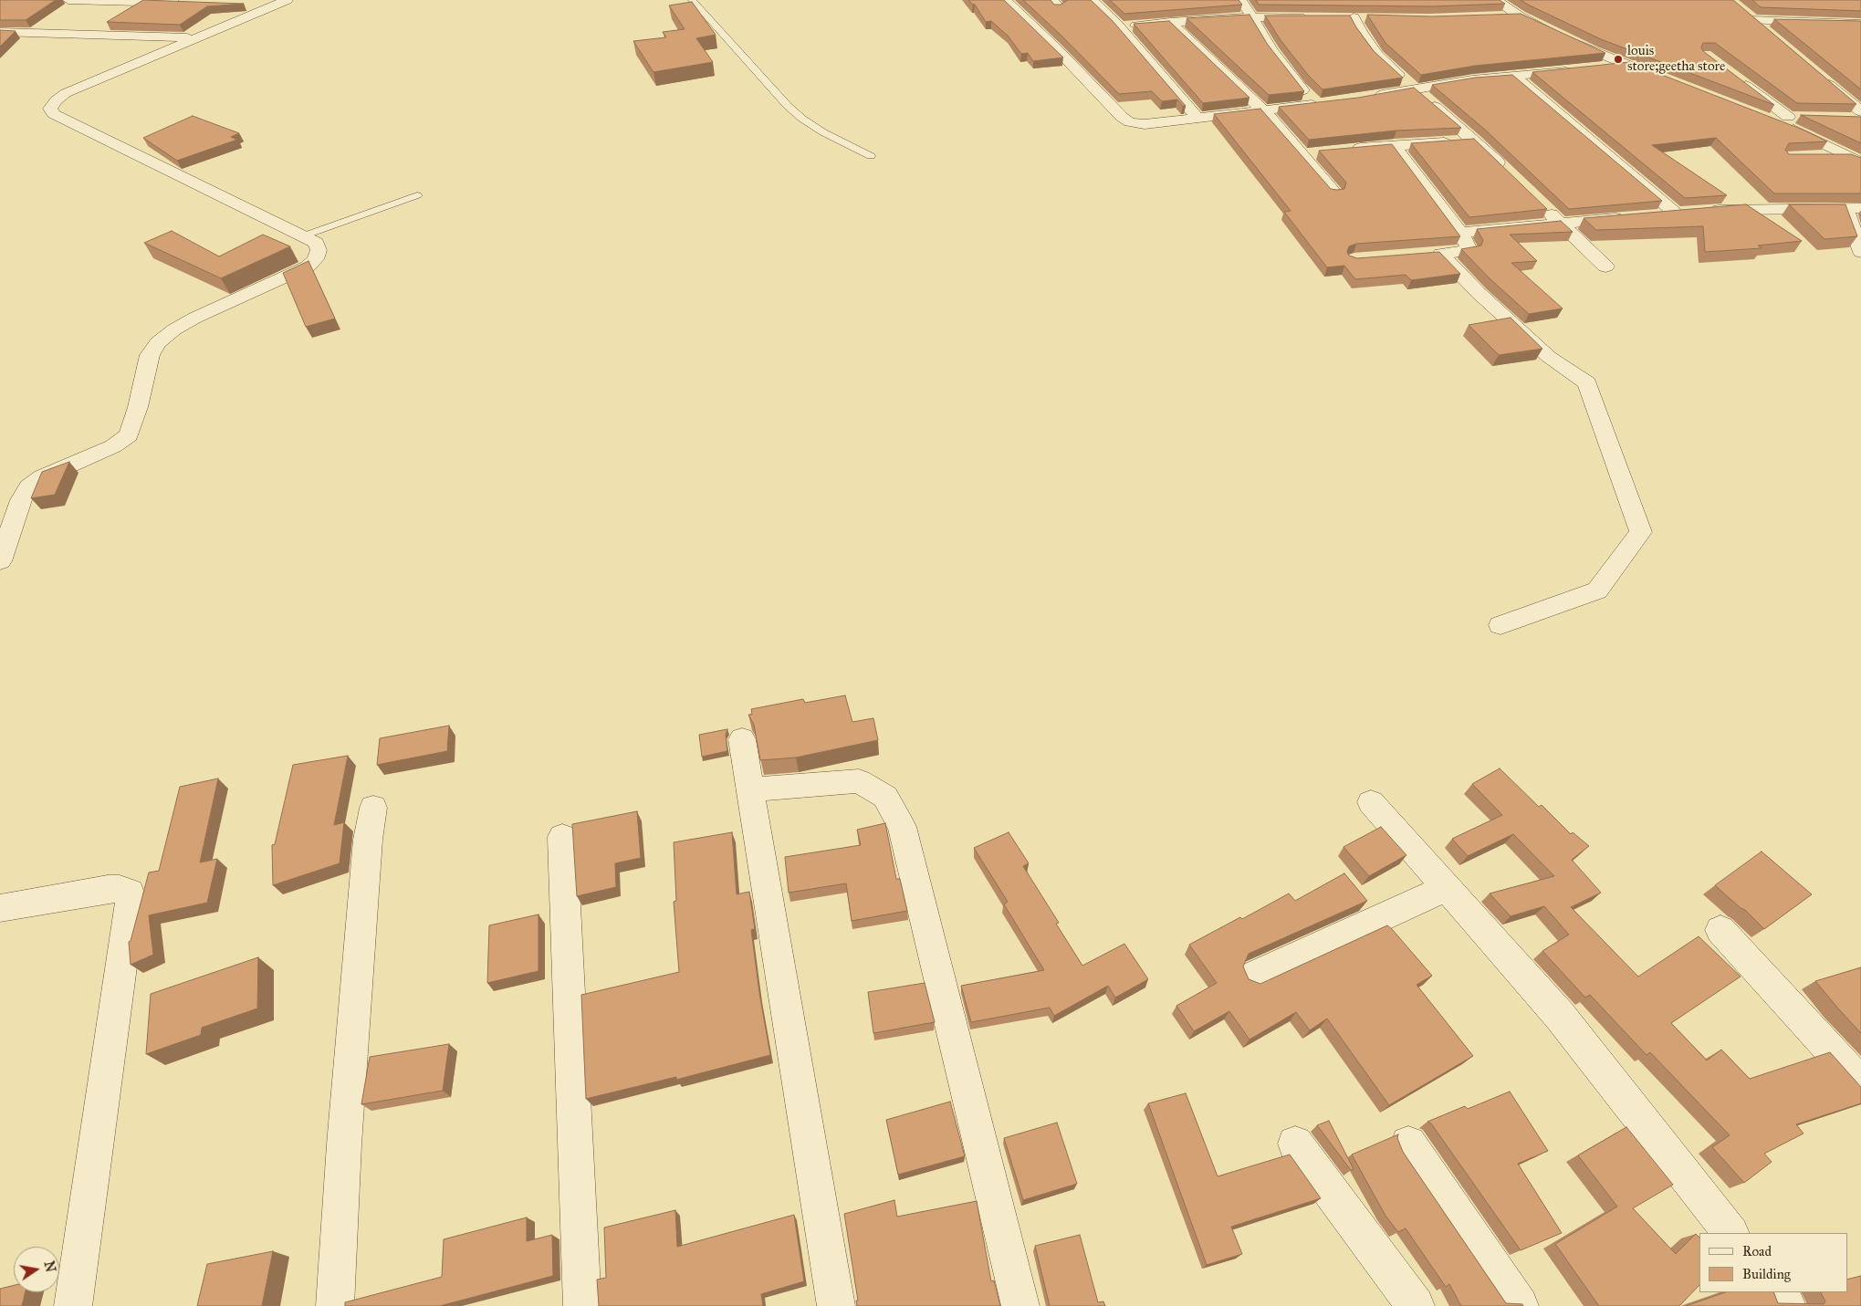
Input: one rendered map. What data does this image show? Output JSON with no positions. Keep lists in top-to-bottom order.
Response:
{
  "places": ["louis store;geetha store"],
  "legend": ["Road", "Building"],
  "north": "right"
}
